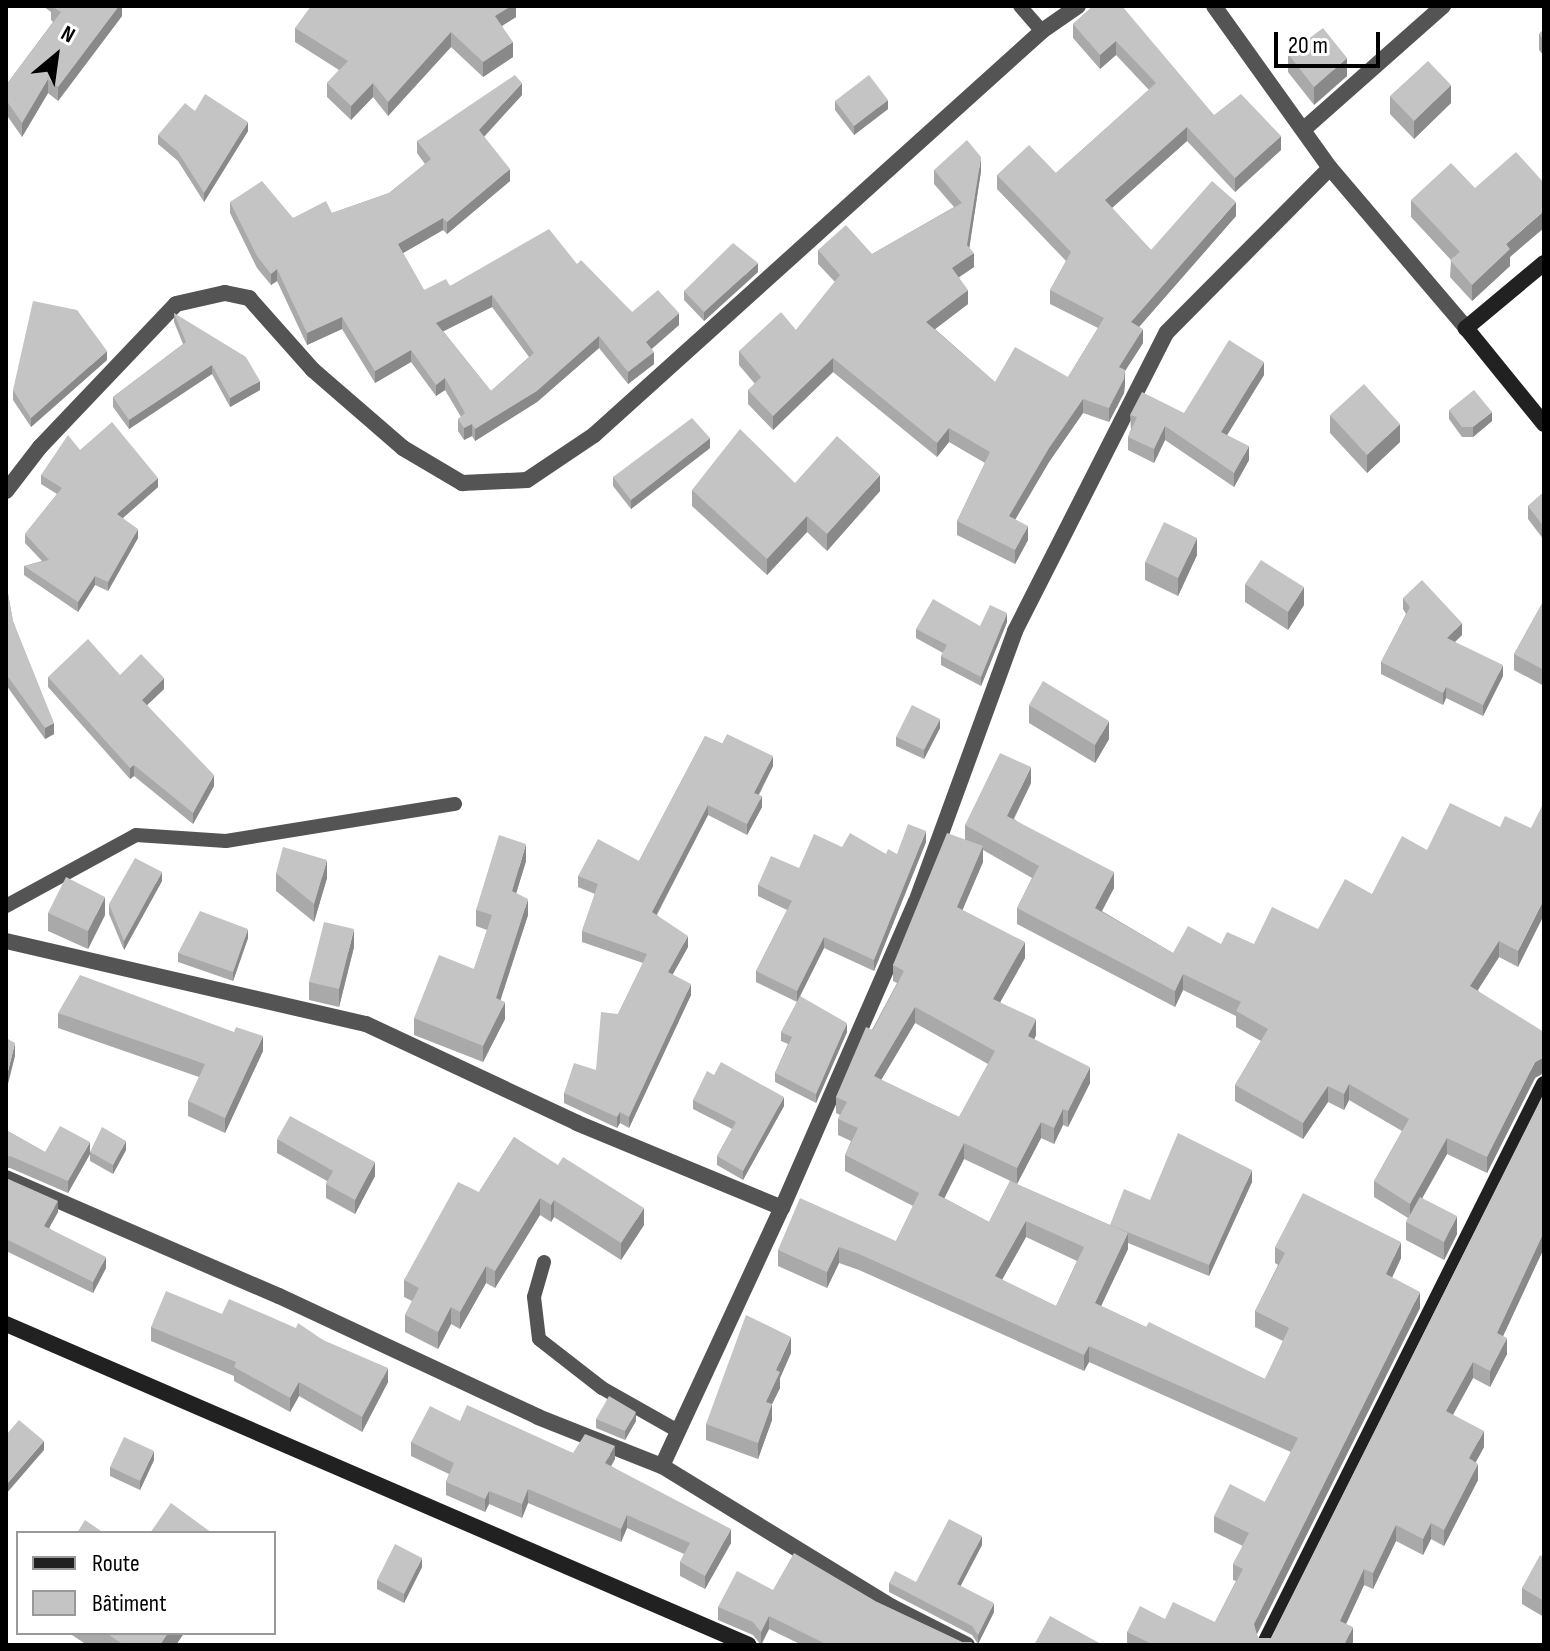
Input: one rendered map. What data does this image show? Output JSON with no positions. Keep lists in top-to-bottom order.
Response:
{
  "legend": ["Route", "Bâtiment"],
  "scale_bar": "20 m",
  "north": "top right"
}
